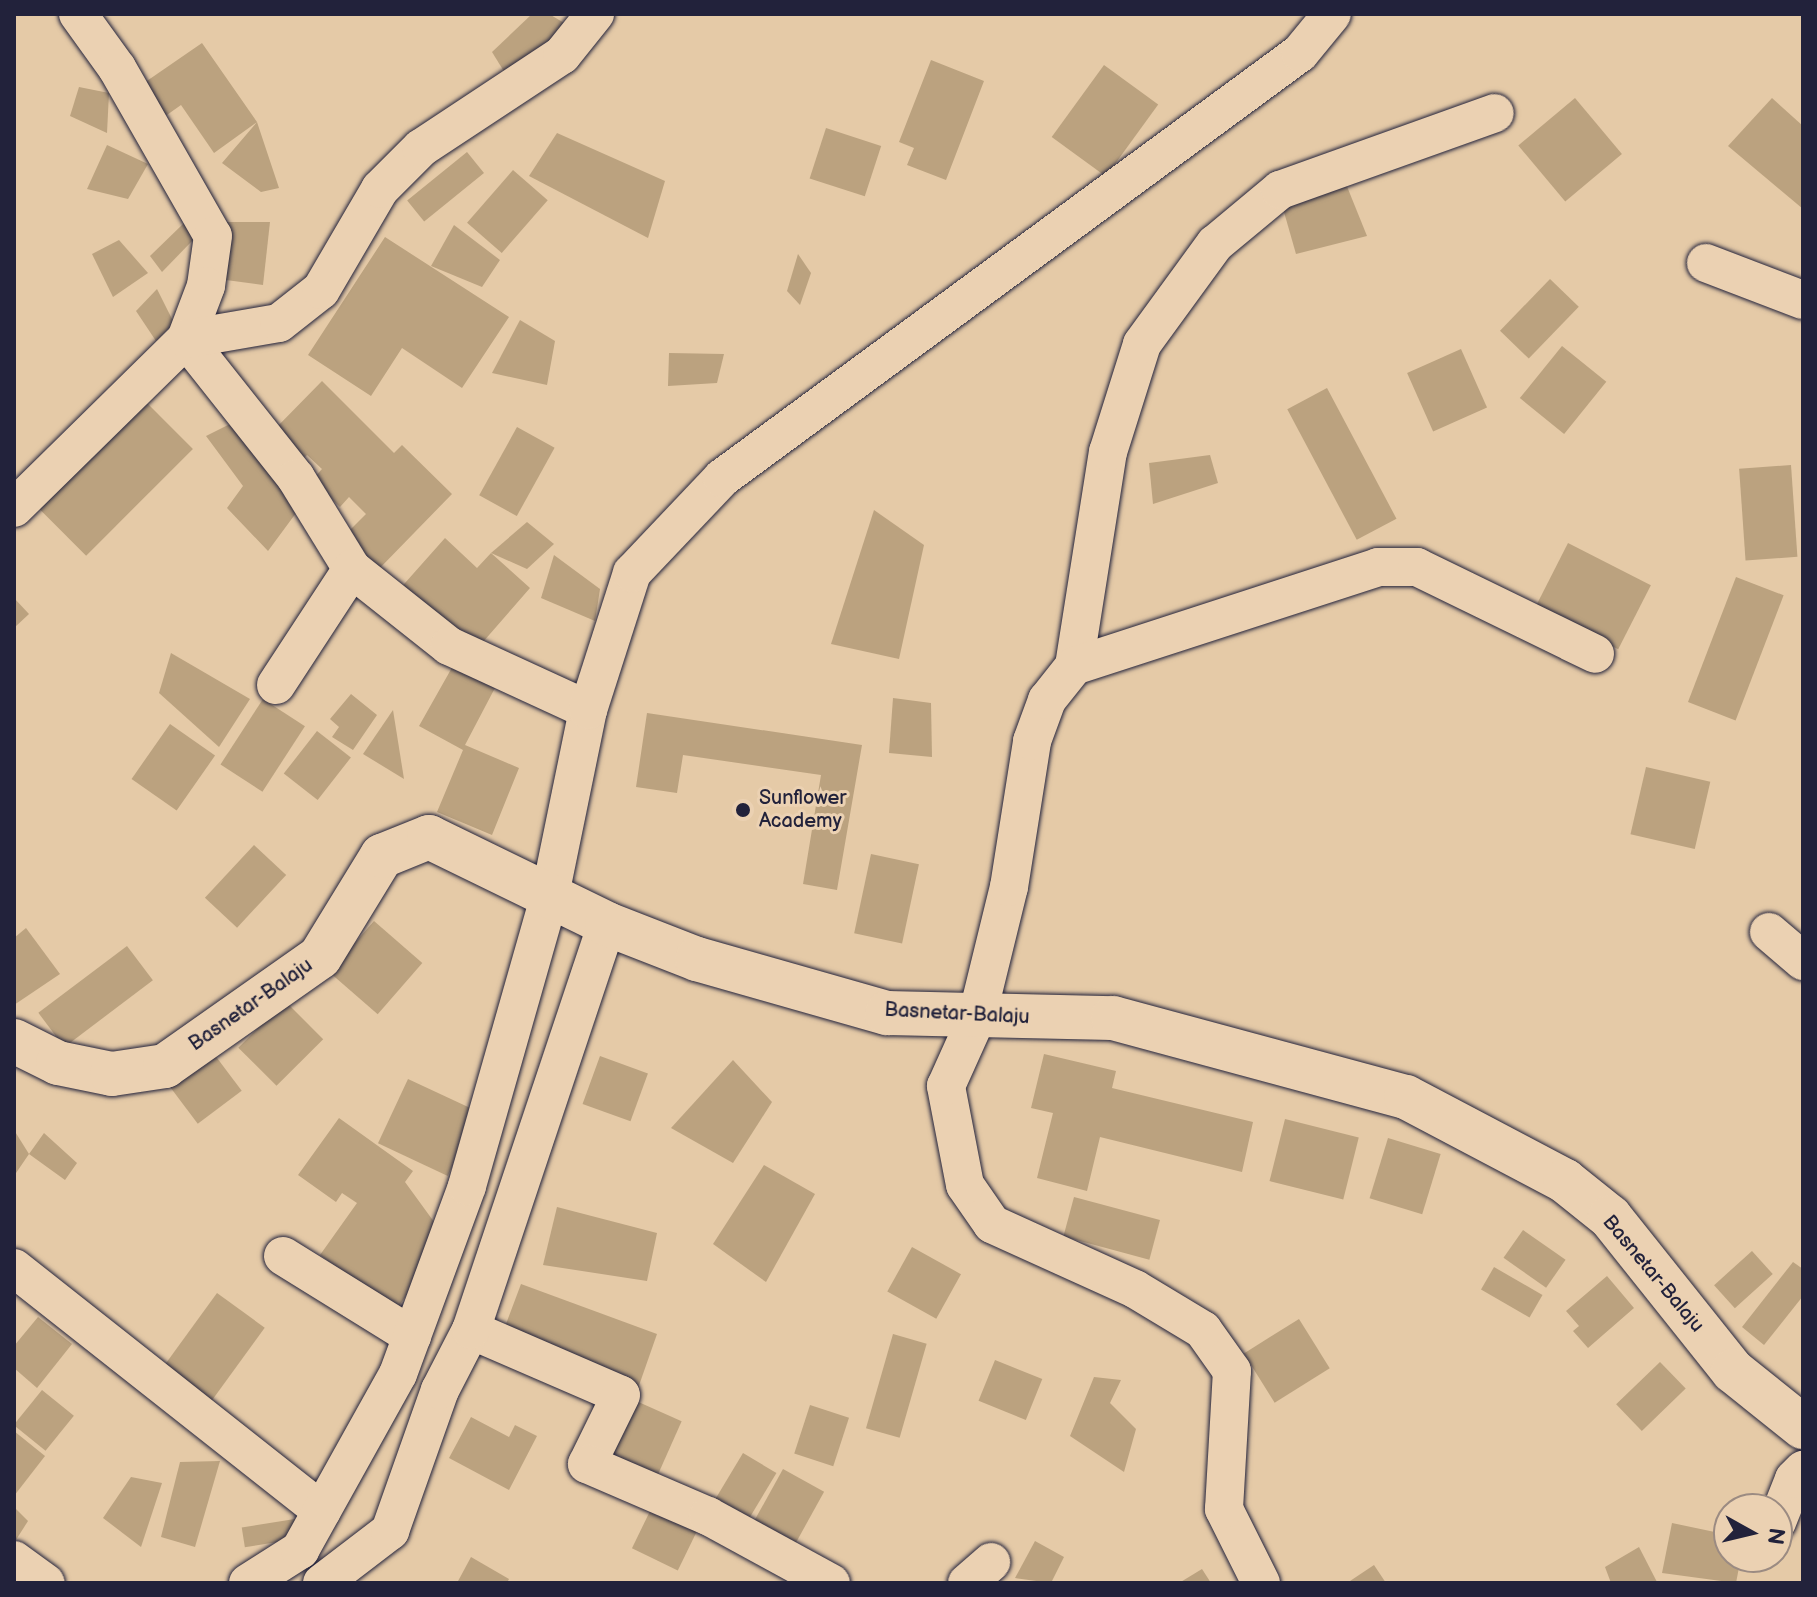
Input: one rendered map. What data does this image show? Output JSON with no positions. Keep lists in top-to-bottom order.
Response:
{
  "streets": {
    "street": ["Basnetar-Balaju"]
  },
  "places": ["Sunflower Academy"],
  "north": "right"
}
